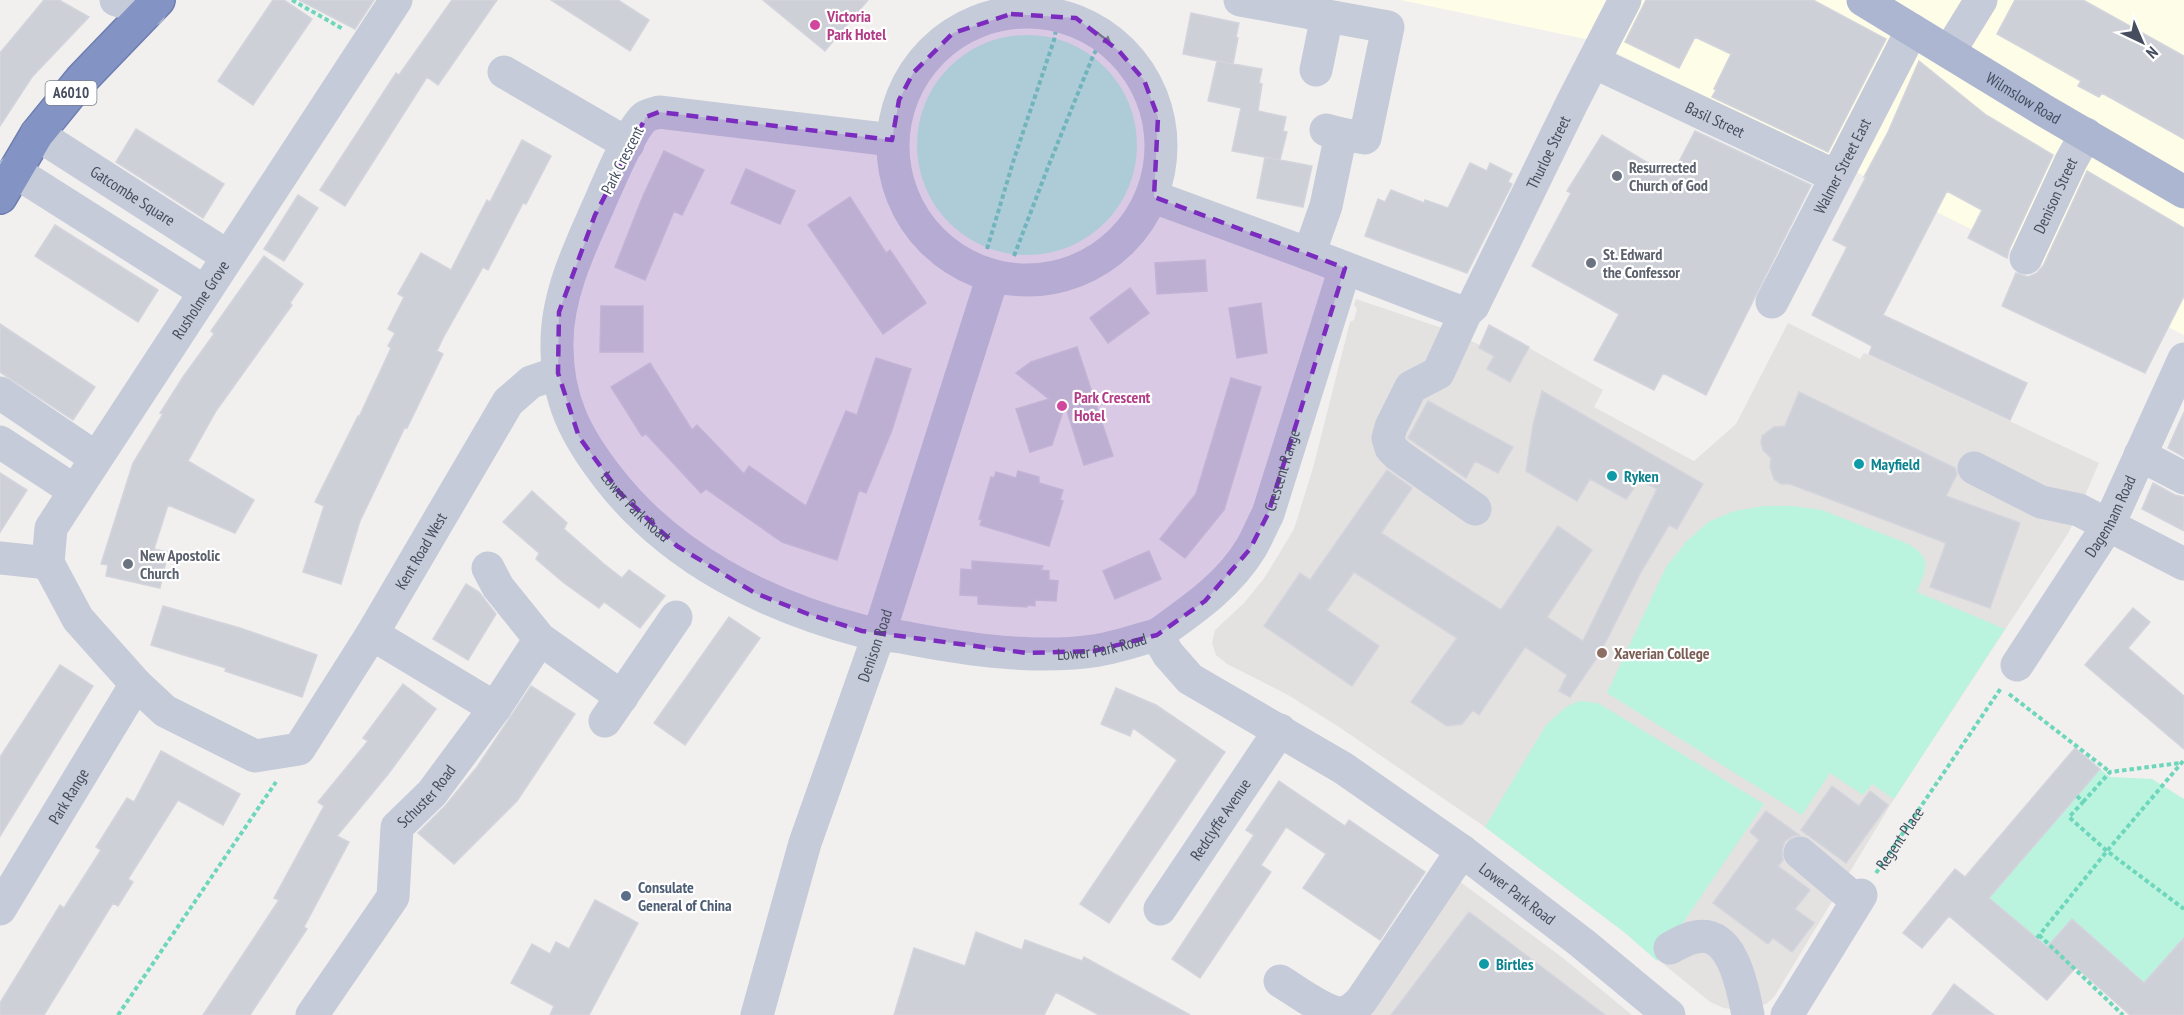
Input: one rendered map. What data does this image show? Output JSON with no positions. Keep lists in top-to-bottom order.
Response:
{
  "streets": {
    "highway": ["A6010"],
    "main road": ["Wilmslow Road"],
    "street": [
      "Basil Street",
      "Thurloe Street",
      "Park Crescent",
      "Walmer Street East",
      "Gatcombe Square",
      "Denison Street",
      "Rusholme Grove",
      "Crescent Range",
      "Lower Park Road",
      "Dagenham Road",
      "Kent Road West",
      "Denison Road",
      "Park Range",
      "Schuster Road",
      "Redclyffe Avenue"
    ],
    "path": ["Regent Place"]
  },
  "crossings": [
    ["A6010", "Gatcombe Square"],
    ["Wilmslow Road", "Walmer Street East"],
    ["Wilmslow Road", "Denison Street"],
    ["Basil Street", "Thurloe Street"],
    ["Basil Street", "Walmer Street East"],
    ["Park Crescent", "Lower Park Road"],
    ["Park Crescent", "Kent Road West"],
    ["Gatcombe Square", "Rusholme Grove"],
    ["Crescent Range", "Lower Park Road"],
    ["Lower Park Road", "Kent Road West"],
    ["Lower Park Road", "Denison Road"],
    ["Lower Park Road", "Redclyffe Avenue"],
    ["Dagenham Road", "Regent Place"]
  ],
  "places": [
    "Victoria Park Hotel",
    "Resurrected Church of God",
    "St. Edward the Confessor",
    "Park Crescent Hotel",
    "Mayfield",
    "Ryken",
    "New Apostolic Church",
    "Xaverian College",
    "Consulate General of China",
    "Birtles"
  ],
  "north": "bottom right"
}
